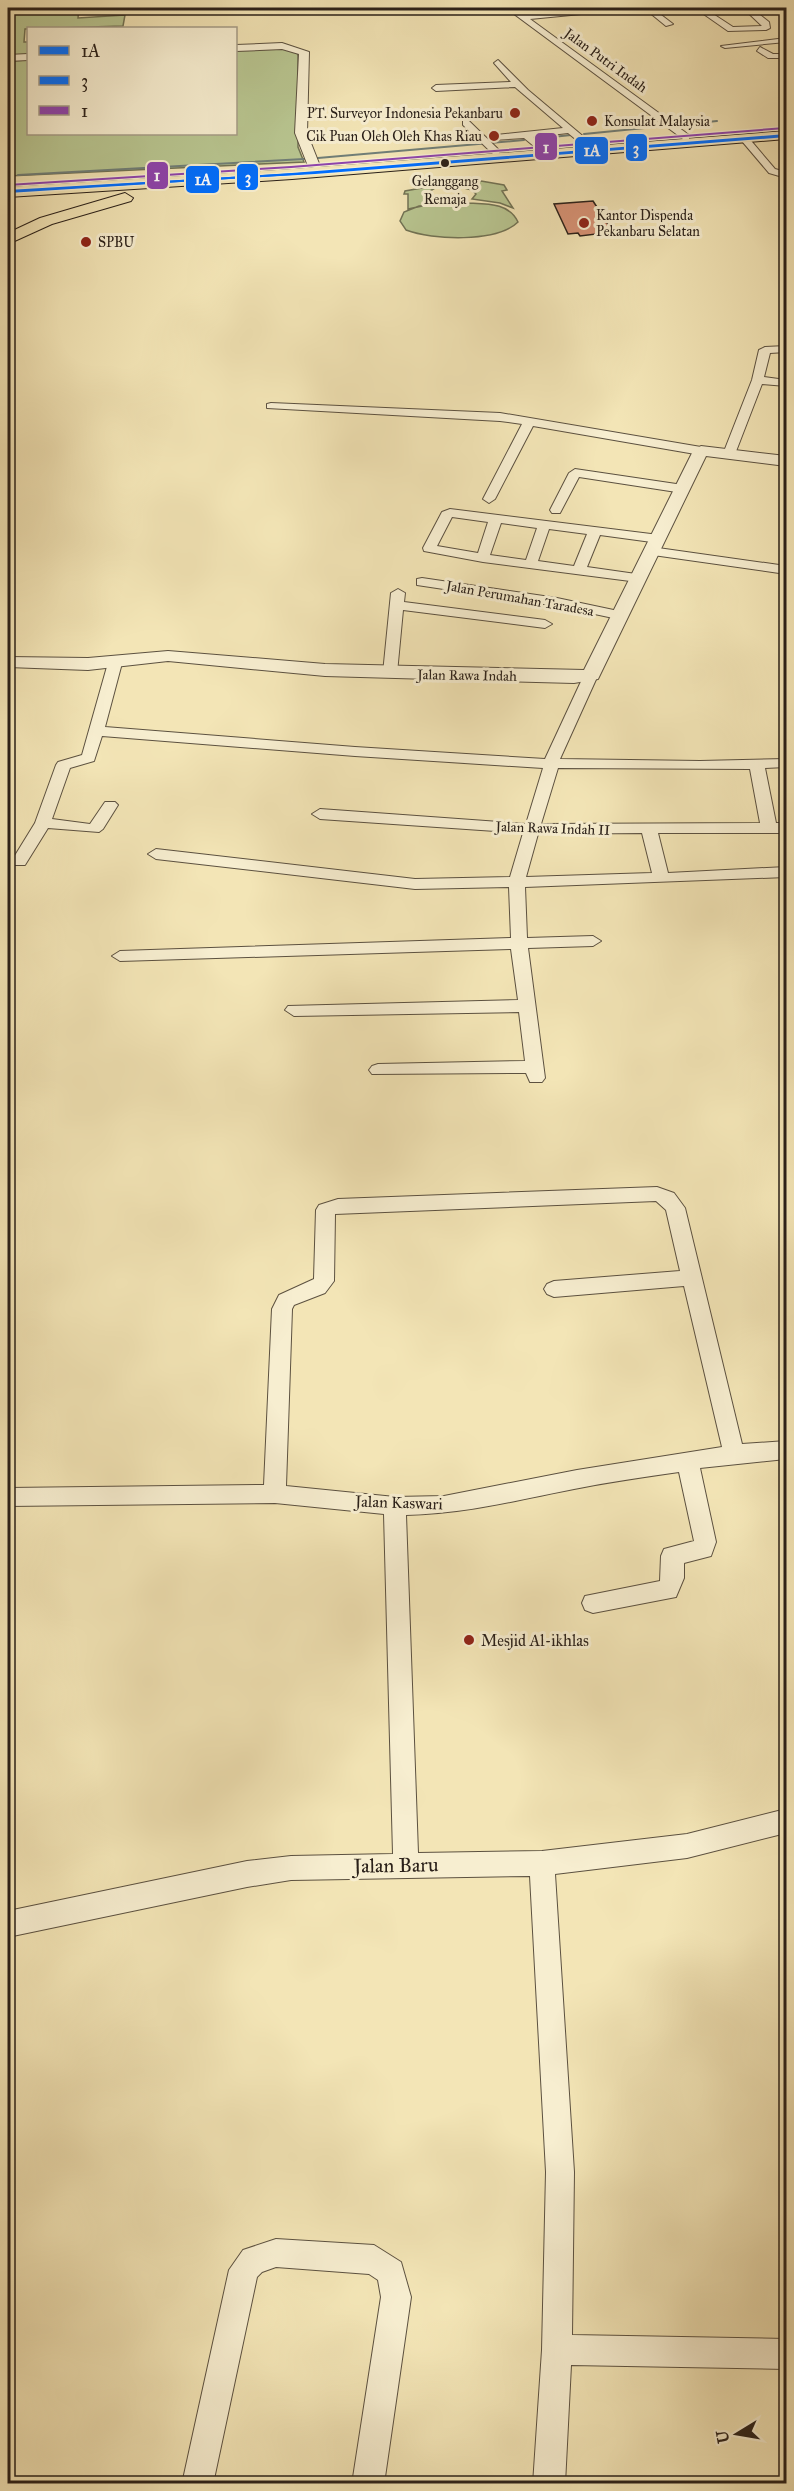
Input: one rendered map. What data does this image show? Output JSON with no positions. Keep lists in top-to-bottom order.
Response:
{
  "streets": {
    "street": [
      "Jalan Putri Indah",
      "Jalan Perumahan Taradesa",
      "Jalan Rawa Indah",
      "Jalan Rawa Indah II",
      "Jalan Kaswari",
      "Jalan Baru"
    ]
  },
  "places": [
    "PT. Surveyor Indonesia Pekanbaru",
    "Konsulat Malaysia",
    "Cik Puan Oleh Oleh Khas Riau",
    "Gelanggang Remaja",
    "Kantor Dispenda Pekanbaru Selatan",
    "SPBU",
    "Mesjid Al-ikhlas"
  ],
  "lines": ["transit line 1", "transit line 1A", "transit line 3"],
  "legend": ["1A", "3", "1"],
  "north": "left"
}
